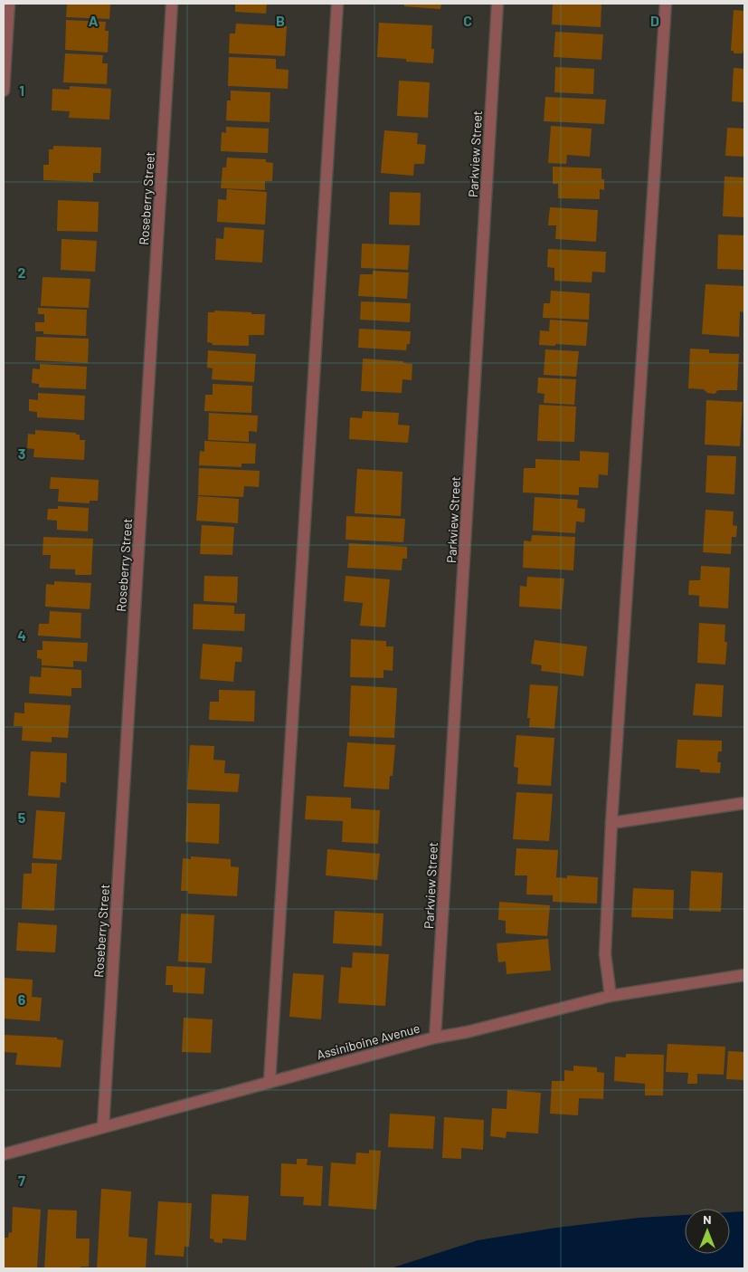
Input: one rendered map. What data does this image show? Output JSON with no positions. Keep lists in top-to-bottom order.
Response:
{
  "streets": {
    "street": ["Parkview Street", "Roseberry Street", "Assiniboine Avenue"]
  },
  "crossings": [
    ["Parkview Street", "Assiniboine Avenue"],
    ["Roseberry Street", "Assiniboine Avenue"]
  ],
  "north": "top",
  "grid": {
    "columns": [
      "A",
      "B",
      "C",
      "D"
    ],
    "rows": [
      "1",
      "2",
      "3",
      "4",
      "5",
      "6",
      "7"
    ]
  }
}
